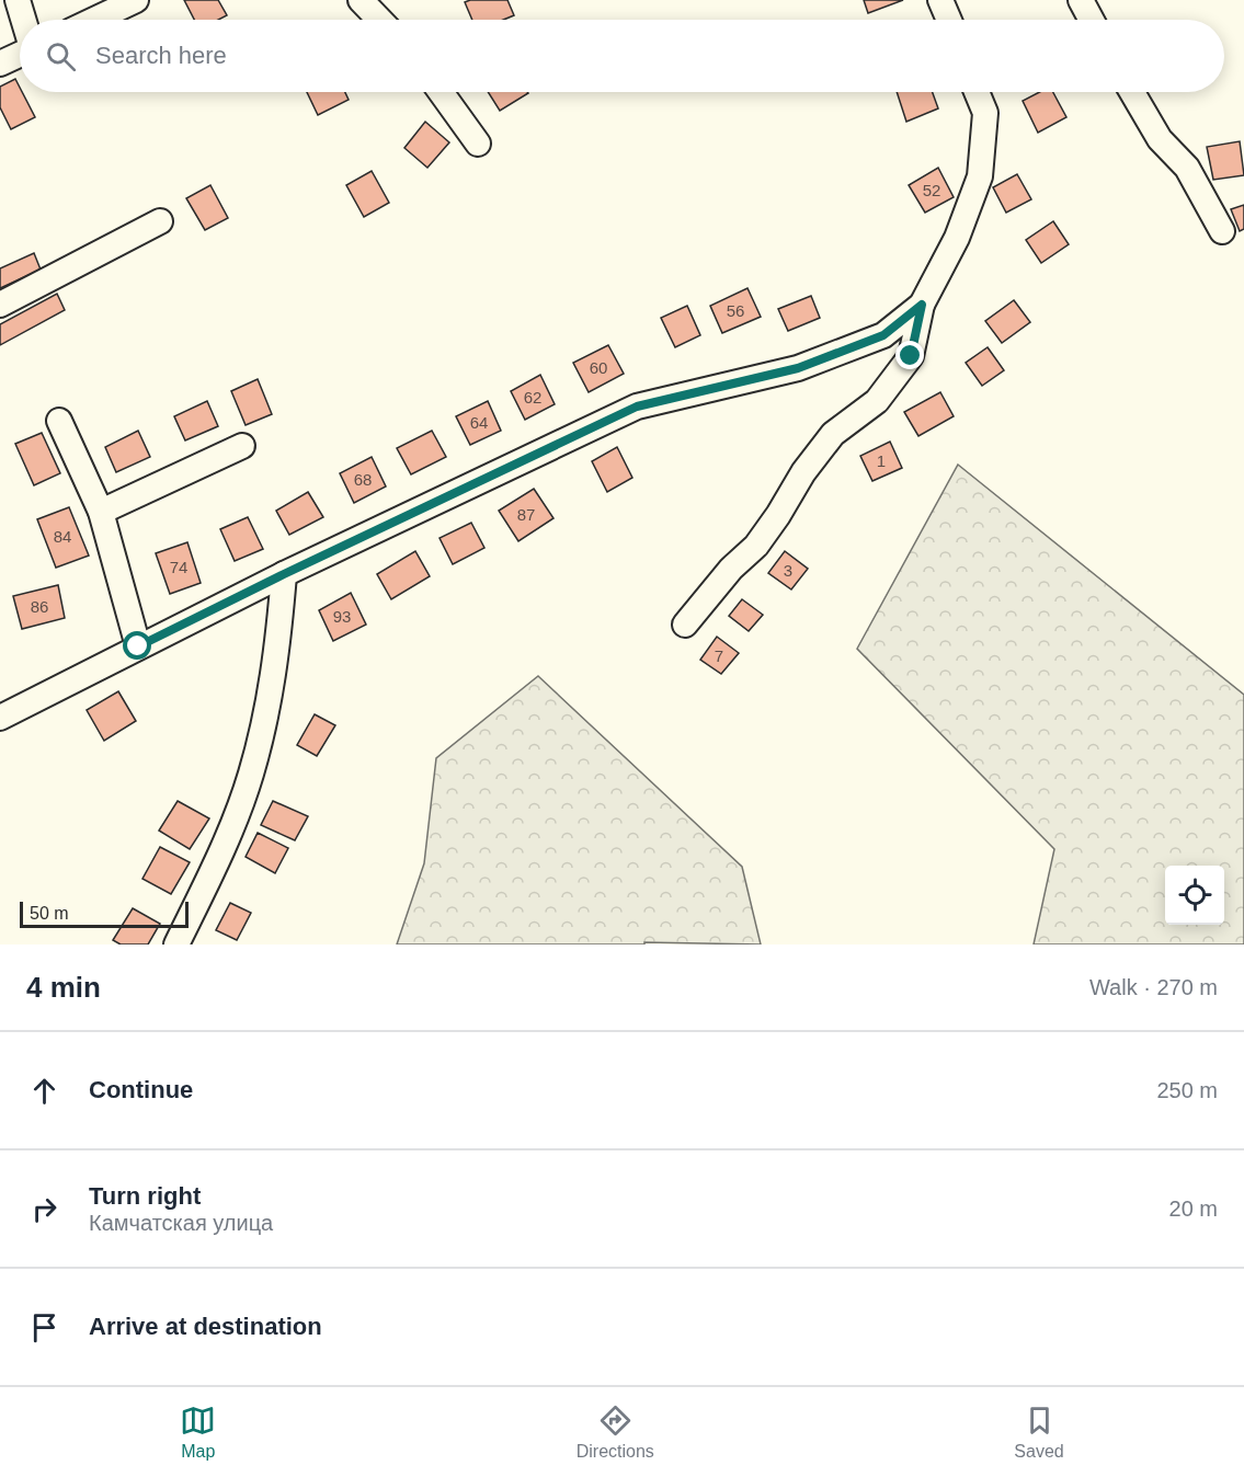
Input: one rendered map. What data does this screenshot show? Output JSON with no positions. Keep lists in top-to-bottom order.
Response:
{
  "house_numbers": [
    "52",
    "56",
    "60",
    "62",
    "64",
    "1",
    "68",
    "87",
    "84",
    "74",
    "3",
    "86",
    "93",
    "7"
  ],
  "scale_bar": "50 m",
  "page": {
    "search": "Search here",
    "scale": "50 m",
    "heading": ["4 min", "Walk · 270 m"],
    "list": [
      ["Continue", "250 m"],
      ["Turn right", "Камчатская улица", "20 m"],
      "Arrive at destination"
    ],
    "nav": ["Map", "Directions", "Saved"]
  }
}
